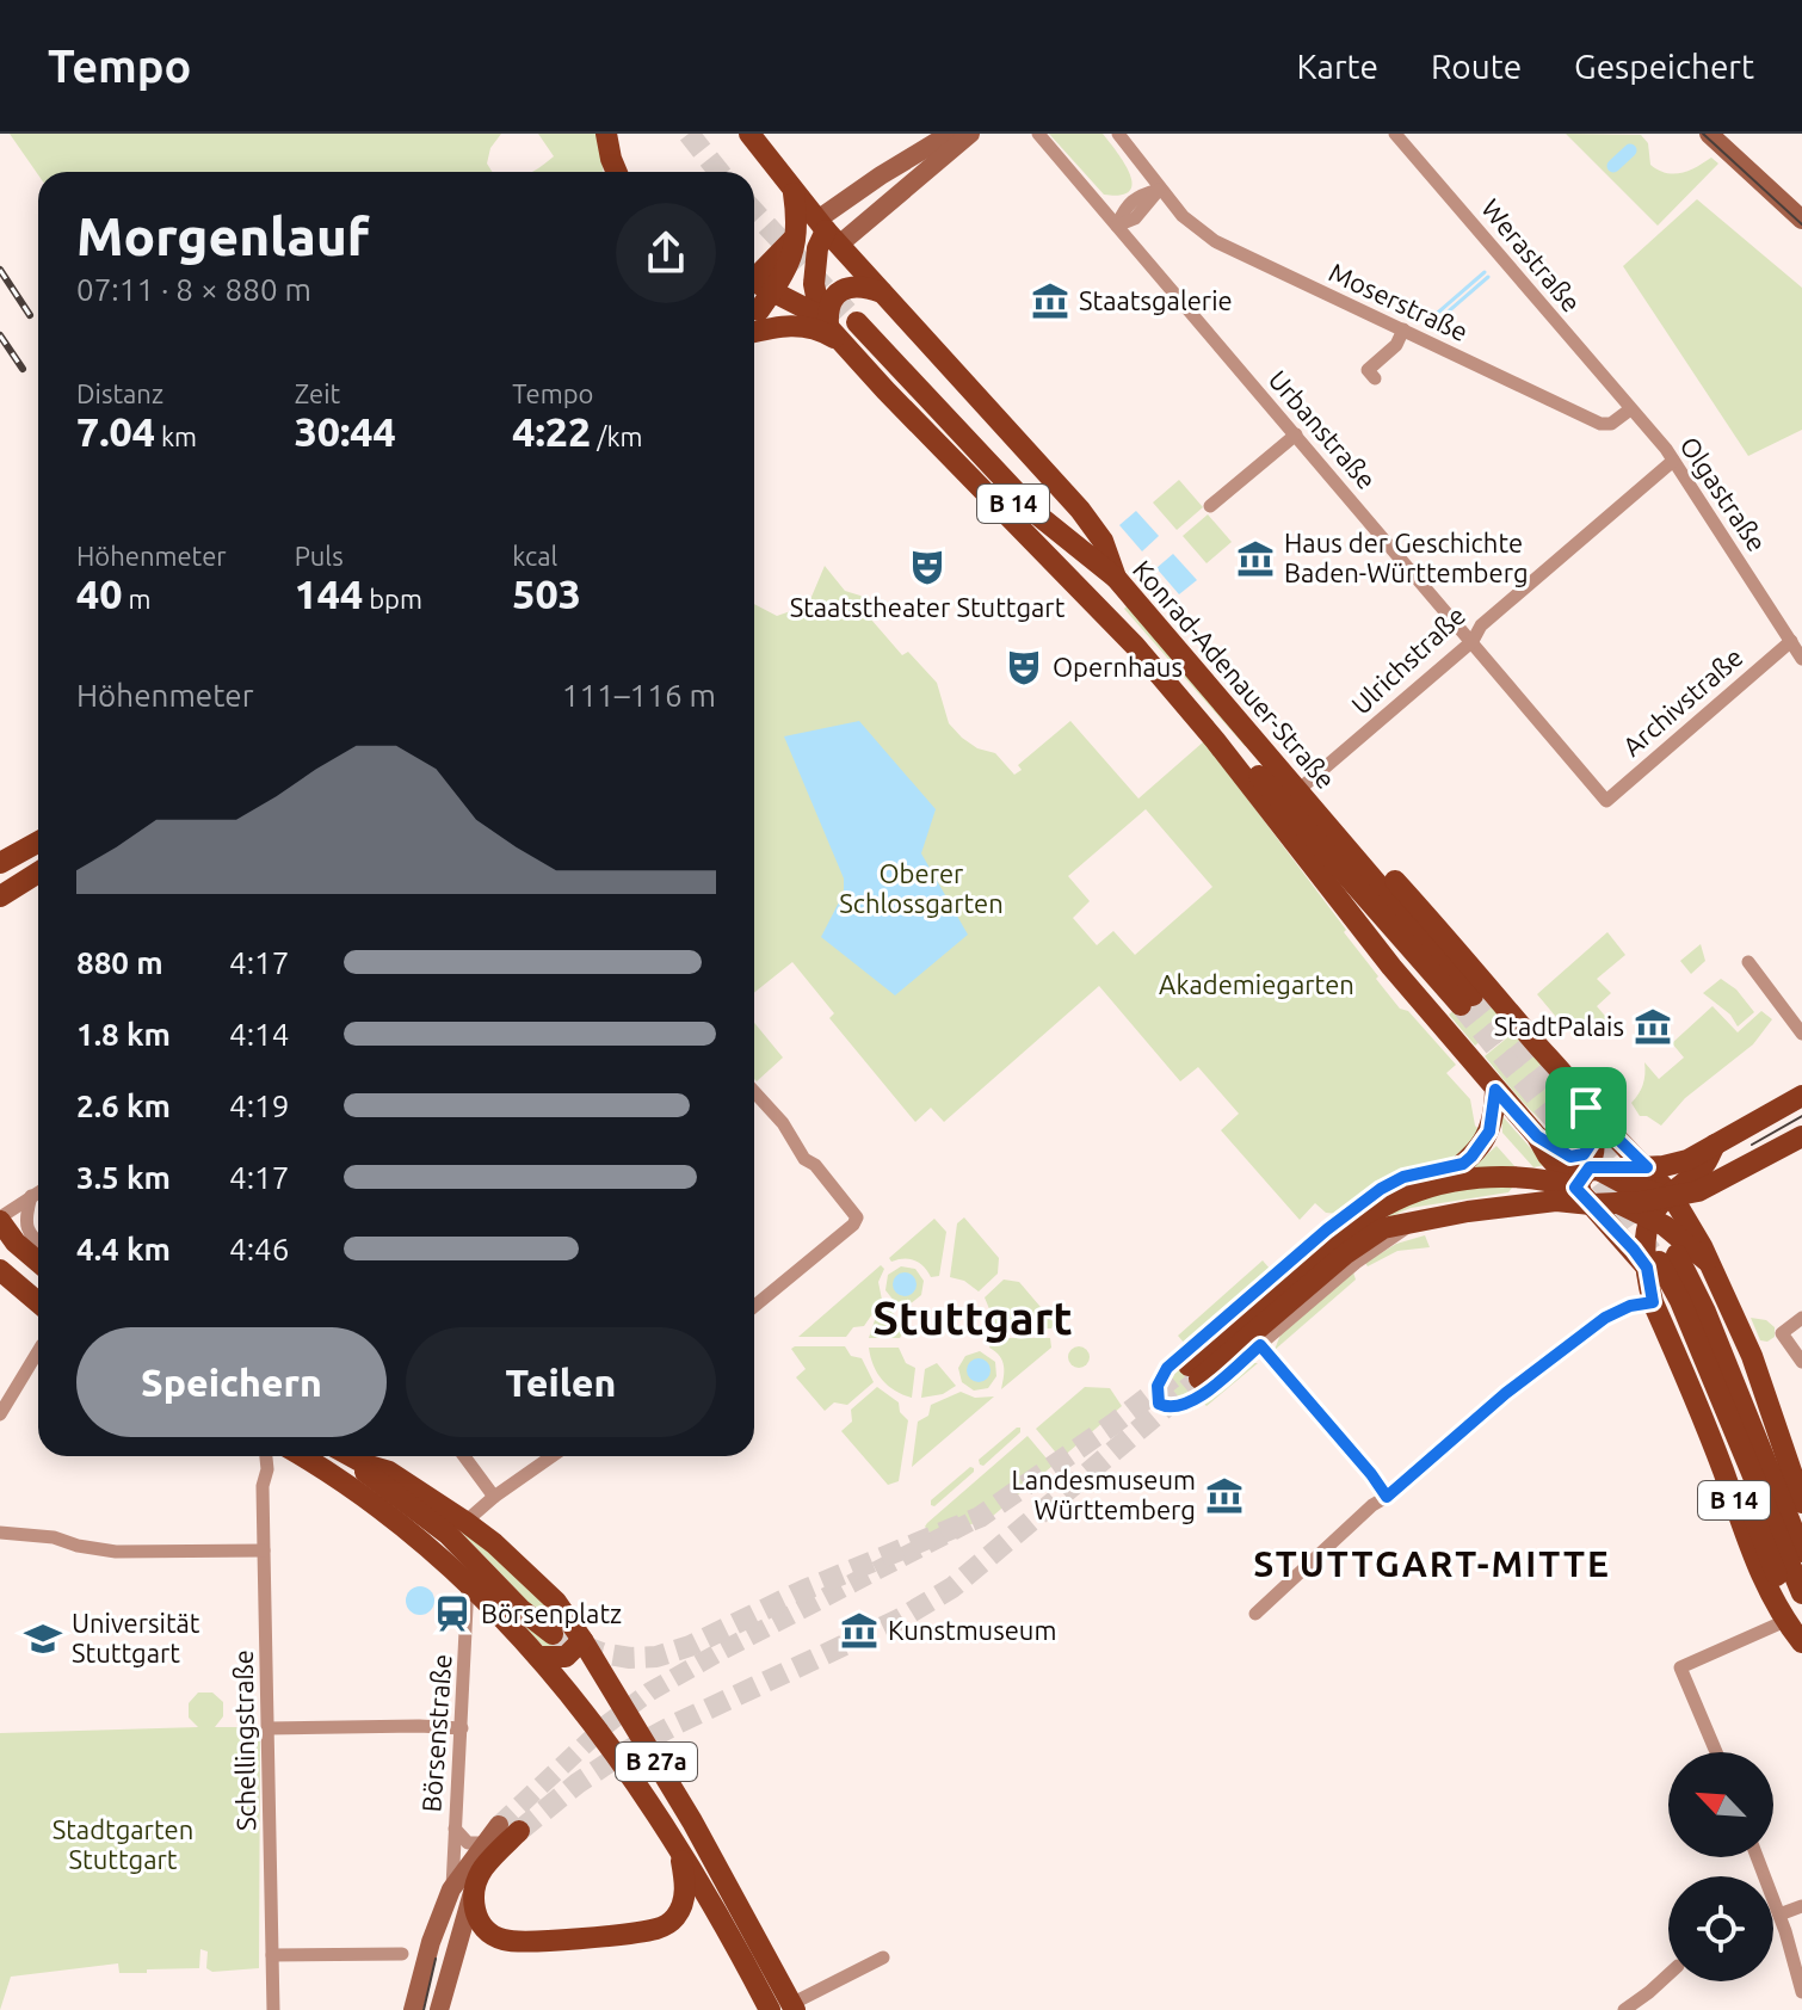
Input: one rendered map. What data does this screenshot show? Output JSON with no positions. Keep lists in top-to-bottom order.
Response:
{
  "streets": {
    "main road": ["B 14", "Konrad-Adenauer-Straße", "B 27a"],
    "street": [
      "Werastraße",
      "Moserstraße",
      "Urbanstraße",
      "Olgastraße",
      "Ulrichstraße",
      "Archivstraße",
      "Börsenstraße",
      "Schellingstraße"
    ]
  },
  "crossings": [
    ["Werastraße", "Moserstraße"],
    ["Werastraße", "Olgastraße"],
    ["Moserstraße", "Olgastraße"],
    ["Urbanstraße", "Ulrichstraße"],
    ["Urbanstraße", "Archivstraße"],
    ["Olgastraße", "Ulrichstraße"],
    ["Olgastraße", "Archivstraße"],
    ["B 14", "Ulrichstraße"],
    ["B 14", "Konrad-Adenauer-Straße"]
  ],
  "districts": ["Stuttgart", "STUTTGART-MITTE"],
  "parks": ["Oberer Schlossgarten", "Akademiegarten", "Stadtgarten Stuttgart"],
  "places": {
    "museum": [
      "Staatsgalerie",
      "Haus der Geschichte Baden-Württemberg",
      "StadtPalais",
      "Landesmuseum Württemberg",
      "Kunstmuseum"
    ],
    "theatre": ["Staatstheater Stuttgart", "Opernhaus"],
    "station": ["Börsenplatz"],
    "school or university": ["Universität Stuttgart"]
  },
  "north": "top left",
  "page": {
    "header": "Tempo",
    "nav": ["Karte", "Route", "Gespeichert"],
    "heading": ["Morgenlauf", "07:11 · 8 × 880 m"],
    "stats": [
      ["Distanz", "7.04 km"],
      ["Zeit", "30:44"],
      ["Tempo", "4:22 /km"],
      ["Höhenmeter", "40 m"],
      ["Puls", "144 bpm"],
      ["kcal", "503"]
    ],
    "chart": ["Höhenmeter", "111–116 m"],
    "list": [
      {
        "name": "880 m",
        "note": "4:17"
      },
      {
        "name": "1.8 km",
        "note": "4:14"
      },
      {
        "name": "2.6 km",
        "note": "4:19"
      },
      {
        "name": "3.5 km",
        "note": "4:17"
      },
      {
        "name": "4.4 km",
        "note": "4:46"
      }
    ],
    "buttons": ["Speichern", "Teilen"]
  }
}
